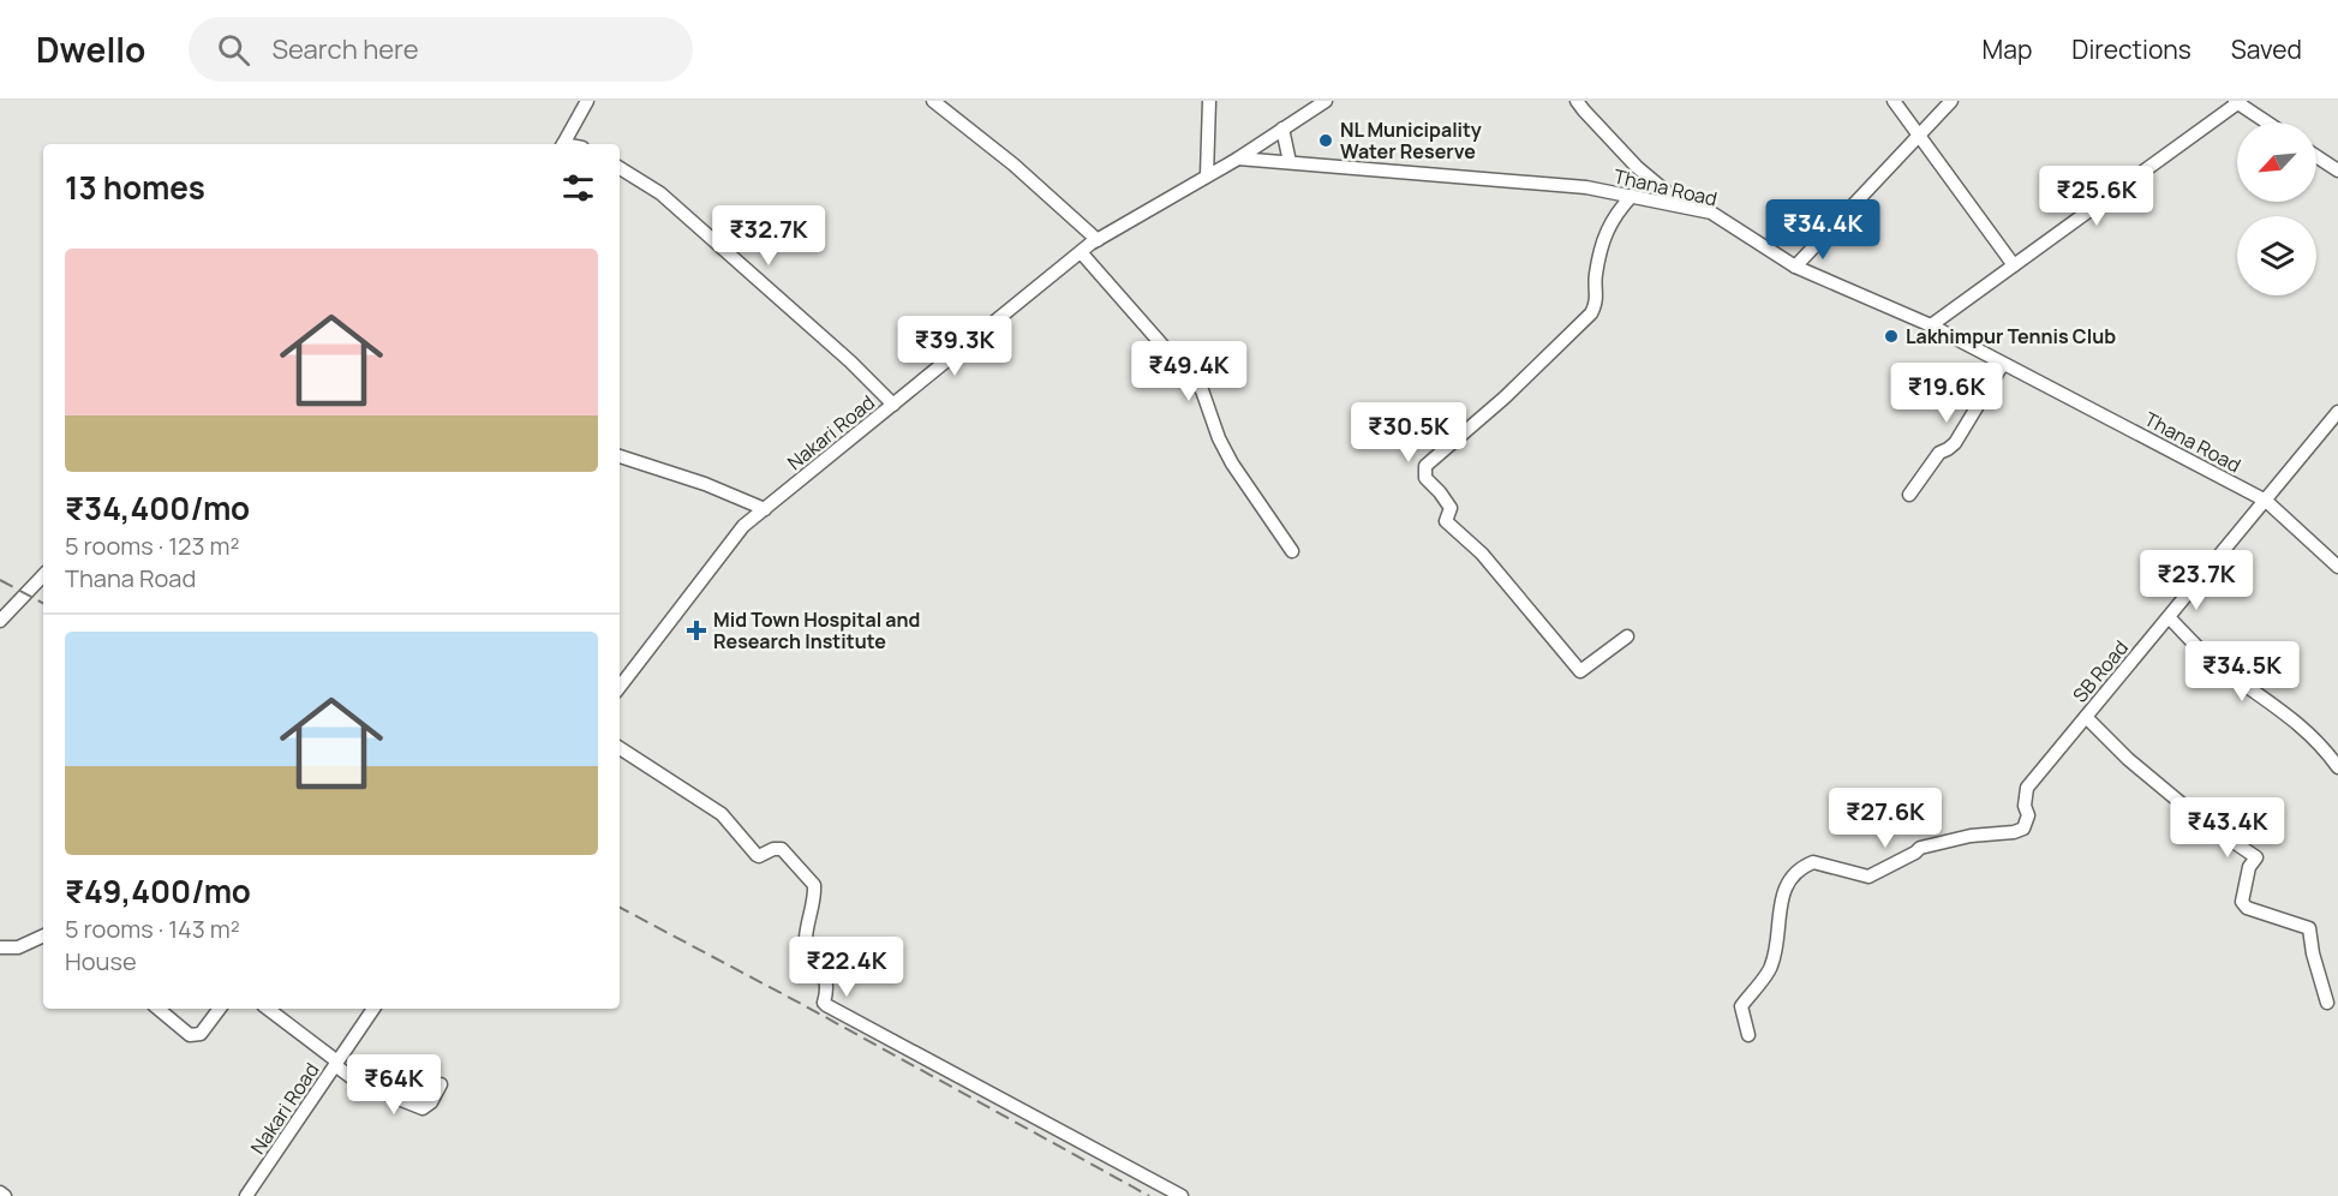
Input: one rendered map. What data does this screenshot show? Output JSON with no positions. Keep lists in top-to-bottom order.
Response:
{
  "streets": {
    "street": ["Thana Road", "Nakari Road", "SB Road"]
  },
  "crossings": [
    ["Thana Road", "Nakari Road"],
    ["Thana Road", "SB Road"]
  ],
  "places": {
    "other": ["NL Municipality Water Reserve", "Lakhimpur Tennis Club"],
    "health": ["Mid Town Hospital and Research Institute"]
  },
  "north": "bottom left",
  "page": {
    "header": "Dwello",
    "search": "Search here",
    "nav": ["Map", "Directions", "Saved"],
    "heading": "13 homes",
    "price": [
      "₹25.6K",
      "₹34.4K",
      "₹32.7K",
      "₹39.3K",
      "₹49.4K",
      "₹19.6K",
      "₹30.5K",
      "₹23.7K",
      "₹34.5K",
      "₹27.6K",
      "₹43.4K",
      "₹22.4K",
      "₹64K"
    ],
    "list": [
      {
        "name": "₹34,400/mo",
        "note": "5 rooms · 123 m² · Thana Road"
      },
      {
        "name": "₹49,400/mo",
        "note": "5 rooms · 143 m² · House"
      }
    ]
  }
}
